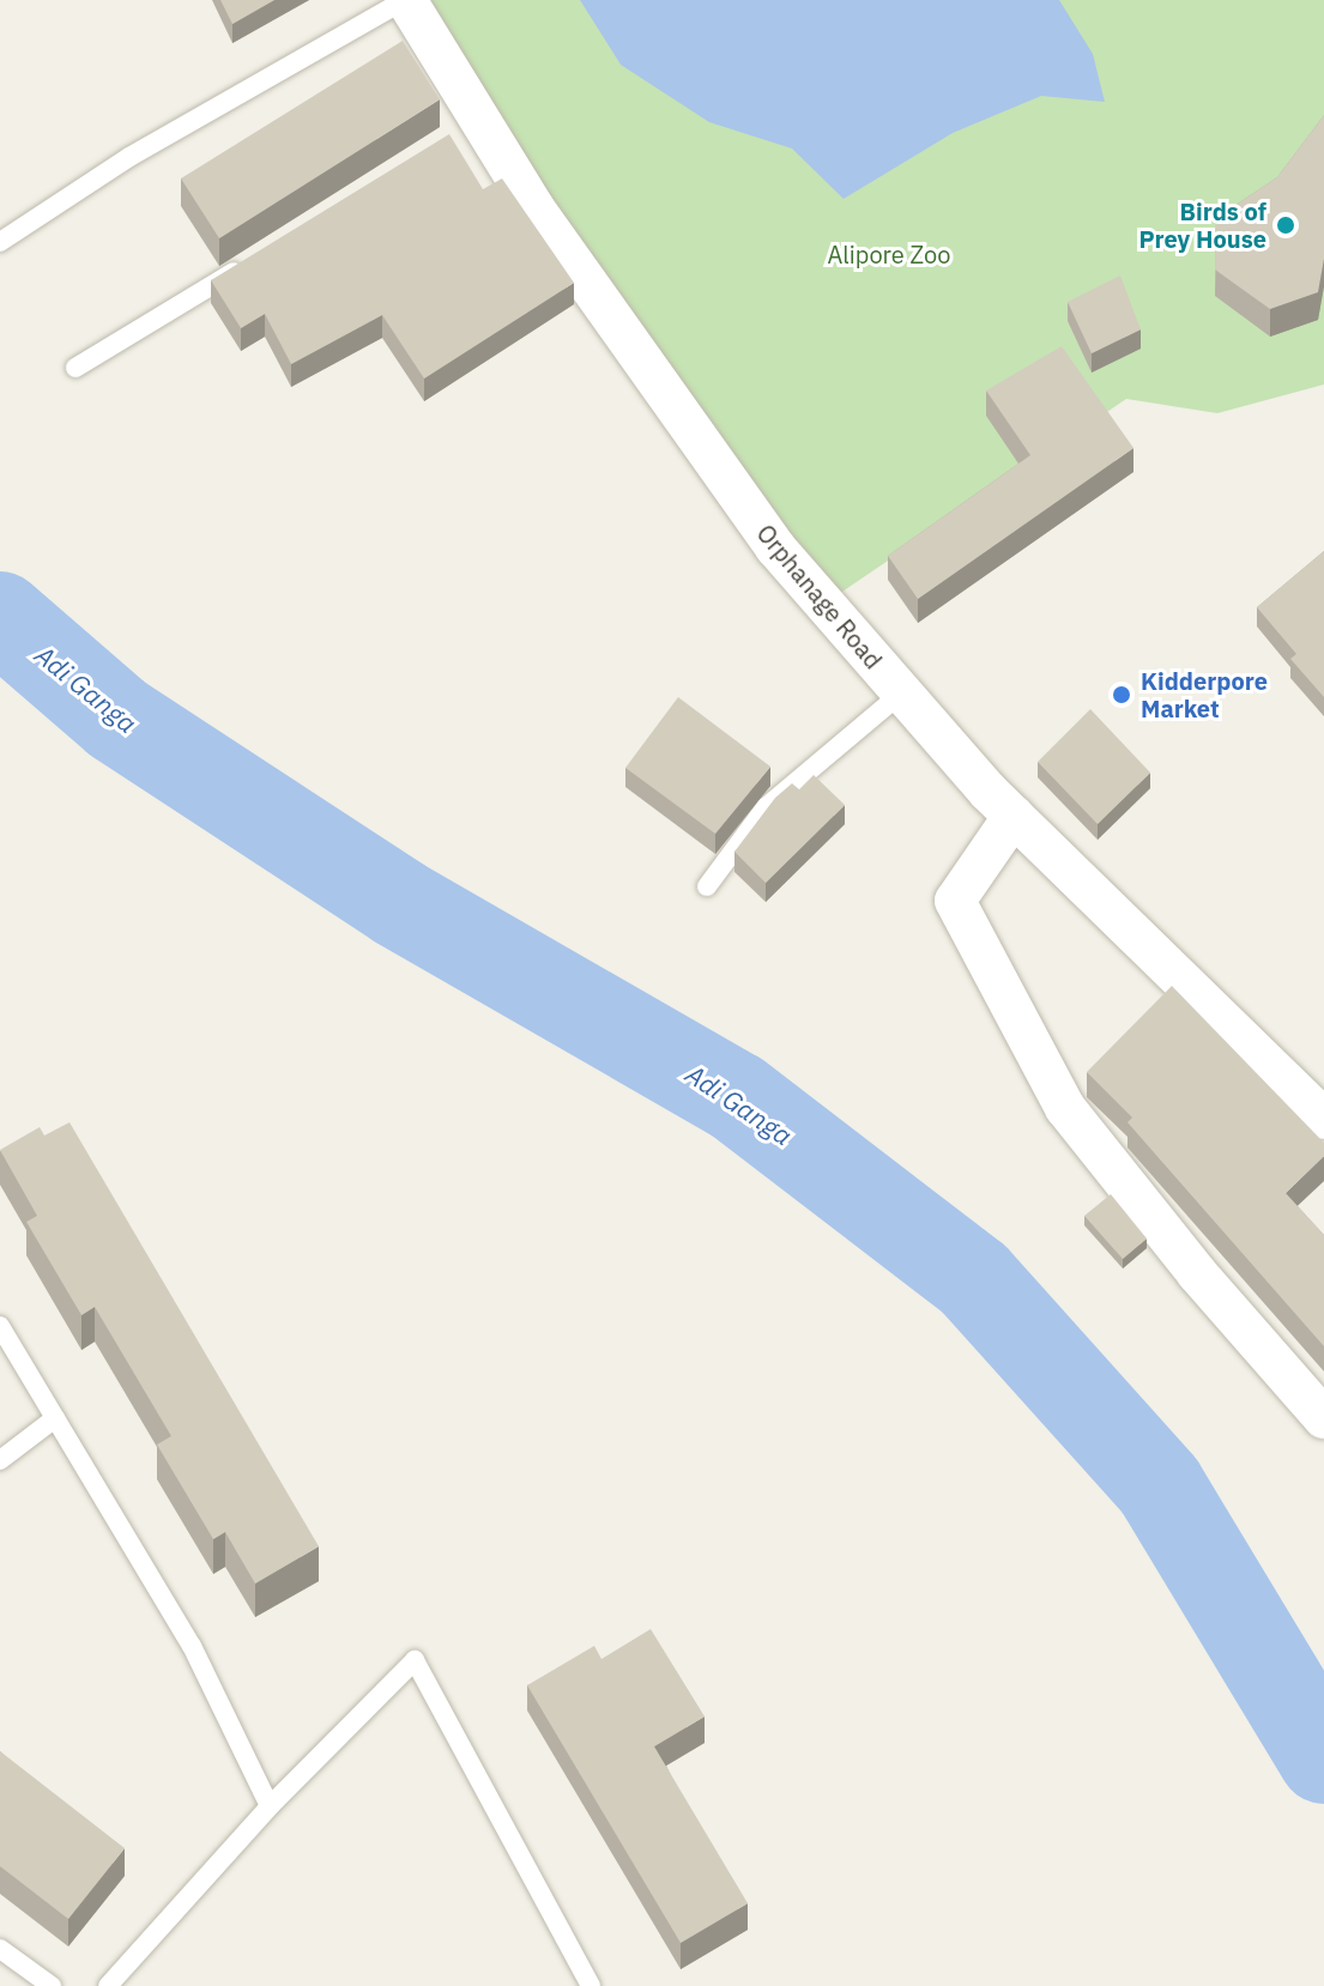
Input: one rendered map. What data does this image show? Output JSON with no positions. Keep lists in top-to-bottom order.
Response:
{
  "streets": {
    "street": ["Orphanage Road"]
  },
  "water": ["Adi Ganga"],
  "parks": ["Alipore Zoo"],
  "places": ["Birds of Prey House", "Kidderpore Market"]
}
